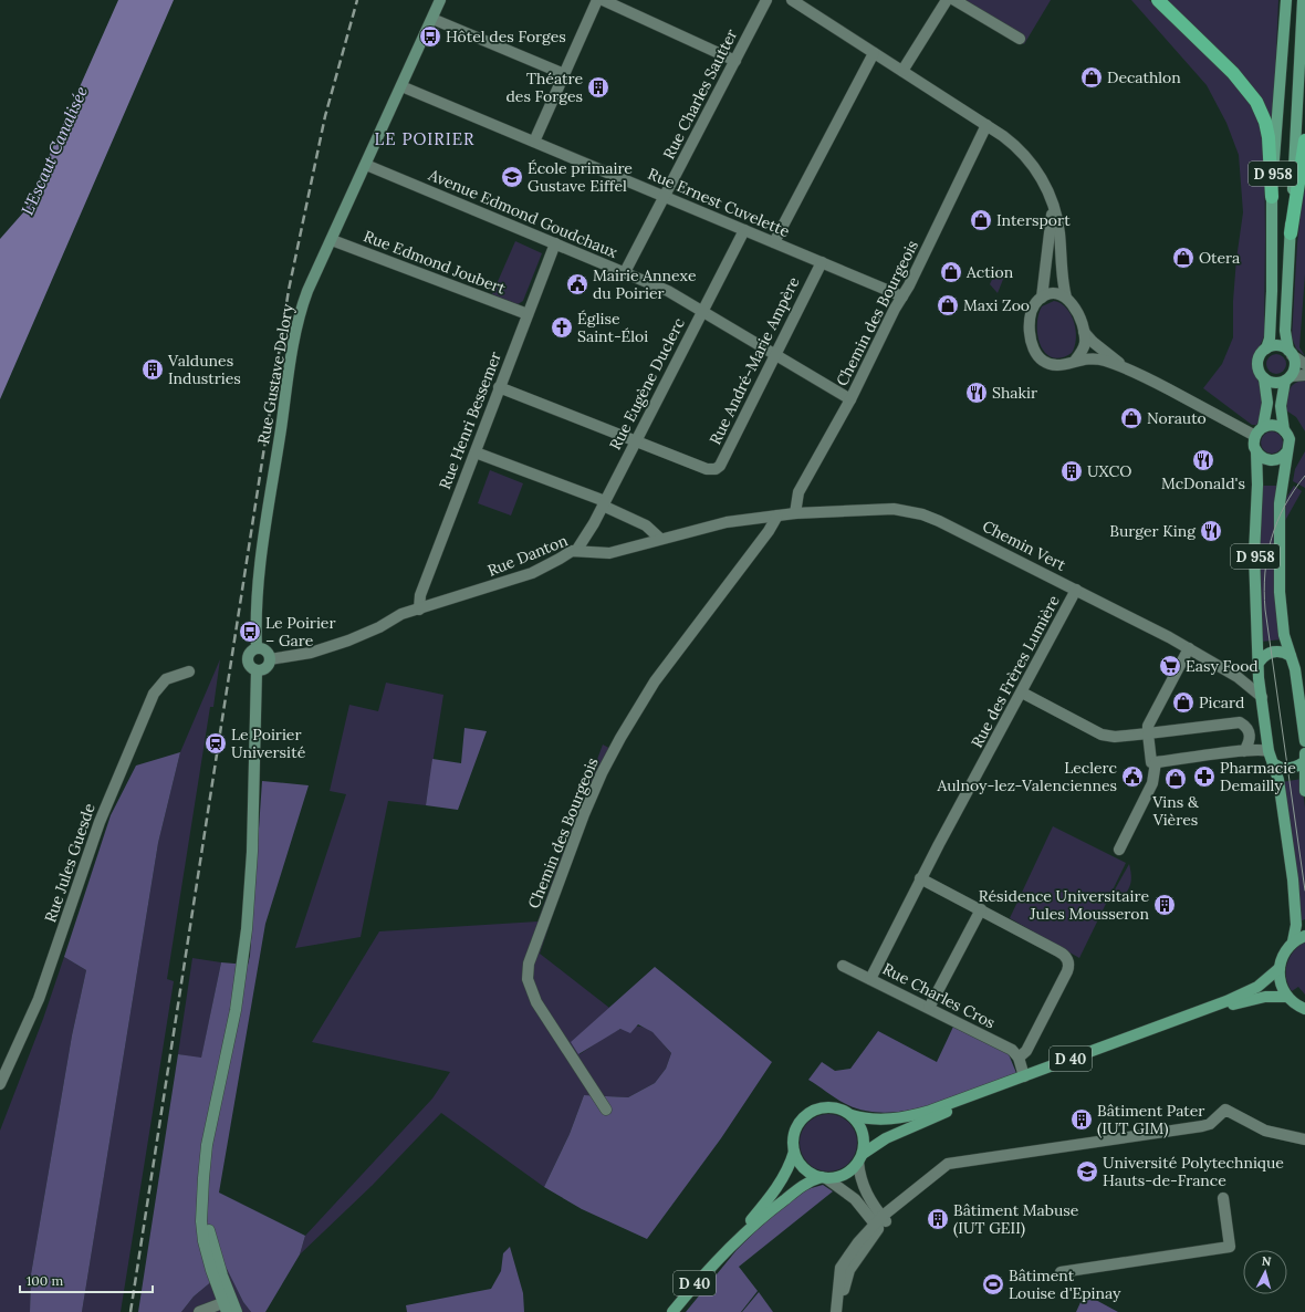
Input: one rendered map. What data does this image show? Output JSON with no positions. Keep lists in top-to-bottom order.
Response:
{
  "streets": {
    "main road": ["D 958", "D 40"],
    "street": [
      "Rue Charles Sautter",
      "Rue Ernest Cuvelette",
      "Avenue Edmond Goudchaux",
      "Rue Edmond Joubert",
      "Chemin des Bourgeois",
      "Rue André-Marie Ampère",
      "Rue Gustave Delory",
      "Rue Eugène Duclerc",
      "Rue Henri Bessemer",
      "Chemin Vert",
      "Rue Danton",
      "Rue des Frères Lumière",
      "Rue Jules Guesde",
      "Rue Charles Cros"
    ]
  },
  "crossings": [
    ["Rue Charles Sautter", "Rue Ernest Cuvelette"],
    ["Rue Charles Sautter", "Avenue Edmond Goudchaux"],
    ["Rue Ernest Cuvelette", "Chemin des Bourgeois"],
    ["Rue Ernest Cuvelette", "Rue André-Marie Ampère"],
    ["Rue Ernest Cuvelette", "Rue Gustave Delory"],
    ["Rue Ernest Cuvelette", "Rue Eugène Duclerc"],
    ["Avenue Edmond Goudchaux", "Chemin des Bourgeois"],
    ["Avenue Edmond Goudchaux", "Rue André-Marie Ampère"],
    ["Avenue Edmond Goudchaux", "Rue Gustave Delory"],
    ["Avenue Edmond Goudchaux", "Rue Eugène Duclerc"],
    ["Avenue Edmond Goudchaux", "Rue Henri Bessemer"],
    ["Rue Edmond Joubert", "Rue Gustave Delory"],
    ["Rue Edmond Joubert", "Rue Henri Bessemer"],
    ["Chemin des Bourgeois", "Chemin Vert"],
    ["Chemin des Bourgeois", "Rue Danton"],
    ["Rue André-Marie Ampère", "Rue Eugène Duclerc"],
    ["Rue Gustave Delory", "Rue Danton"],
    ["Rue Eugène Duclerc", "Rue Danton"],
    ["Rue Henri Bessemer", "Rue Danton"],
    ["Chemin Vert", "Rue Danton"],
    ["Chemin Vert", "Rue des Frères Lumière"],
    ["Rue des Frères Lumière", "Rue Charles Cros"]
  ],
  "districts": ["LE POIRIER"],
  "water": ["L'Escaut Canalisée"],
  "places": {
    "bus stop": ["Hôtel des Forges", "Le Poirier – Gare"],
    "shop": [
      "Decathlon",
      "Intersport",
      "Otera",
      "Action",
      "Maxi Zoo",
      "Norauto",
      "Picard",
      "Vins & Vières"
    ],
    "building": [
      "Théatre des Forges",
      "Valdunes Industries",
      "UXCO",
      "Résidence Universitaire Jules Mousseron",
      "Bâtiment Pater (IUT GIM)",
      "Bâtiment Mabuse (IUT GEII)"
    ],
    "school or university": ["École primaire Gustave Eiffel", "Université Polytechnique Hauts-de-France"],
    "public building": ["Mairie Annexe du Poirier", "Leclerc Aulnoy-lez-Valenciennes"],
    "church": ["Église Saint-Éloi"],
    "restaurant": ["Shakir", "McDonald's", "Burger King"],
    "supermarket": ["Easy Food"],
    "station": ["Le Poirier Université"],
    "pharmacy": ["Pharmacie Demailly"],
    "sports": ["Bâtiment Louise d'Epinay"]
  },
  "scale_bar": "100 m",
  "north": "top"
}
